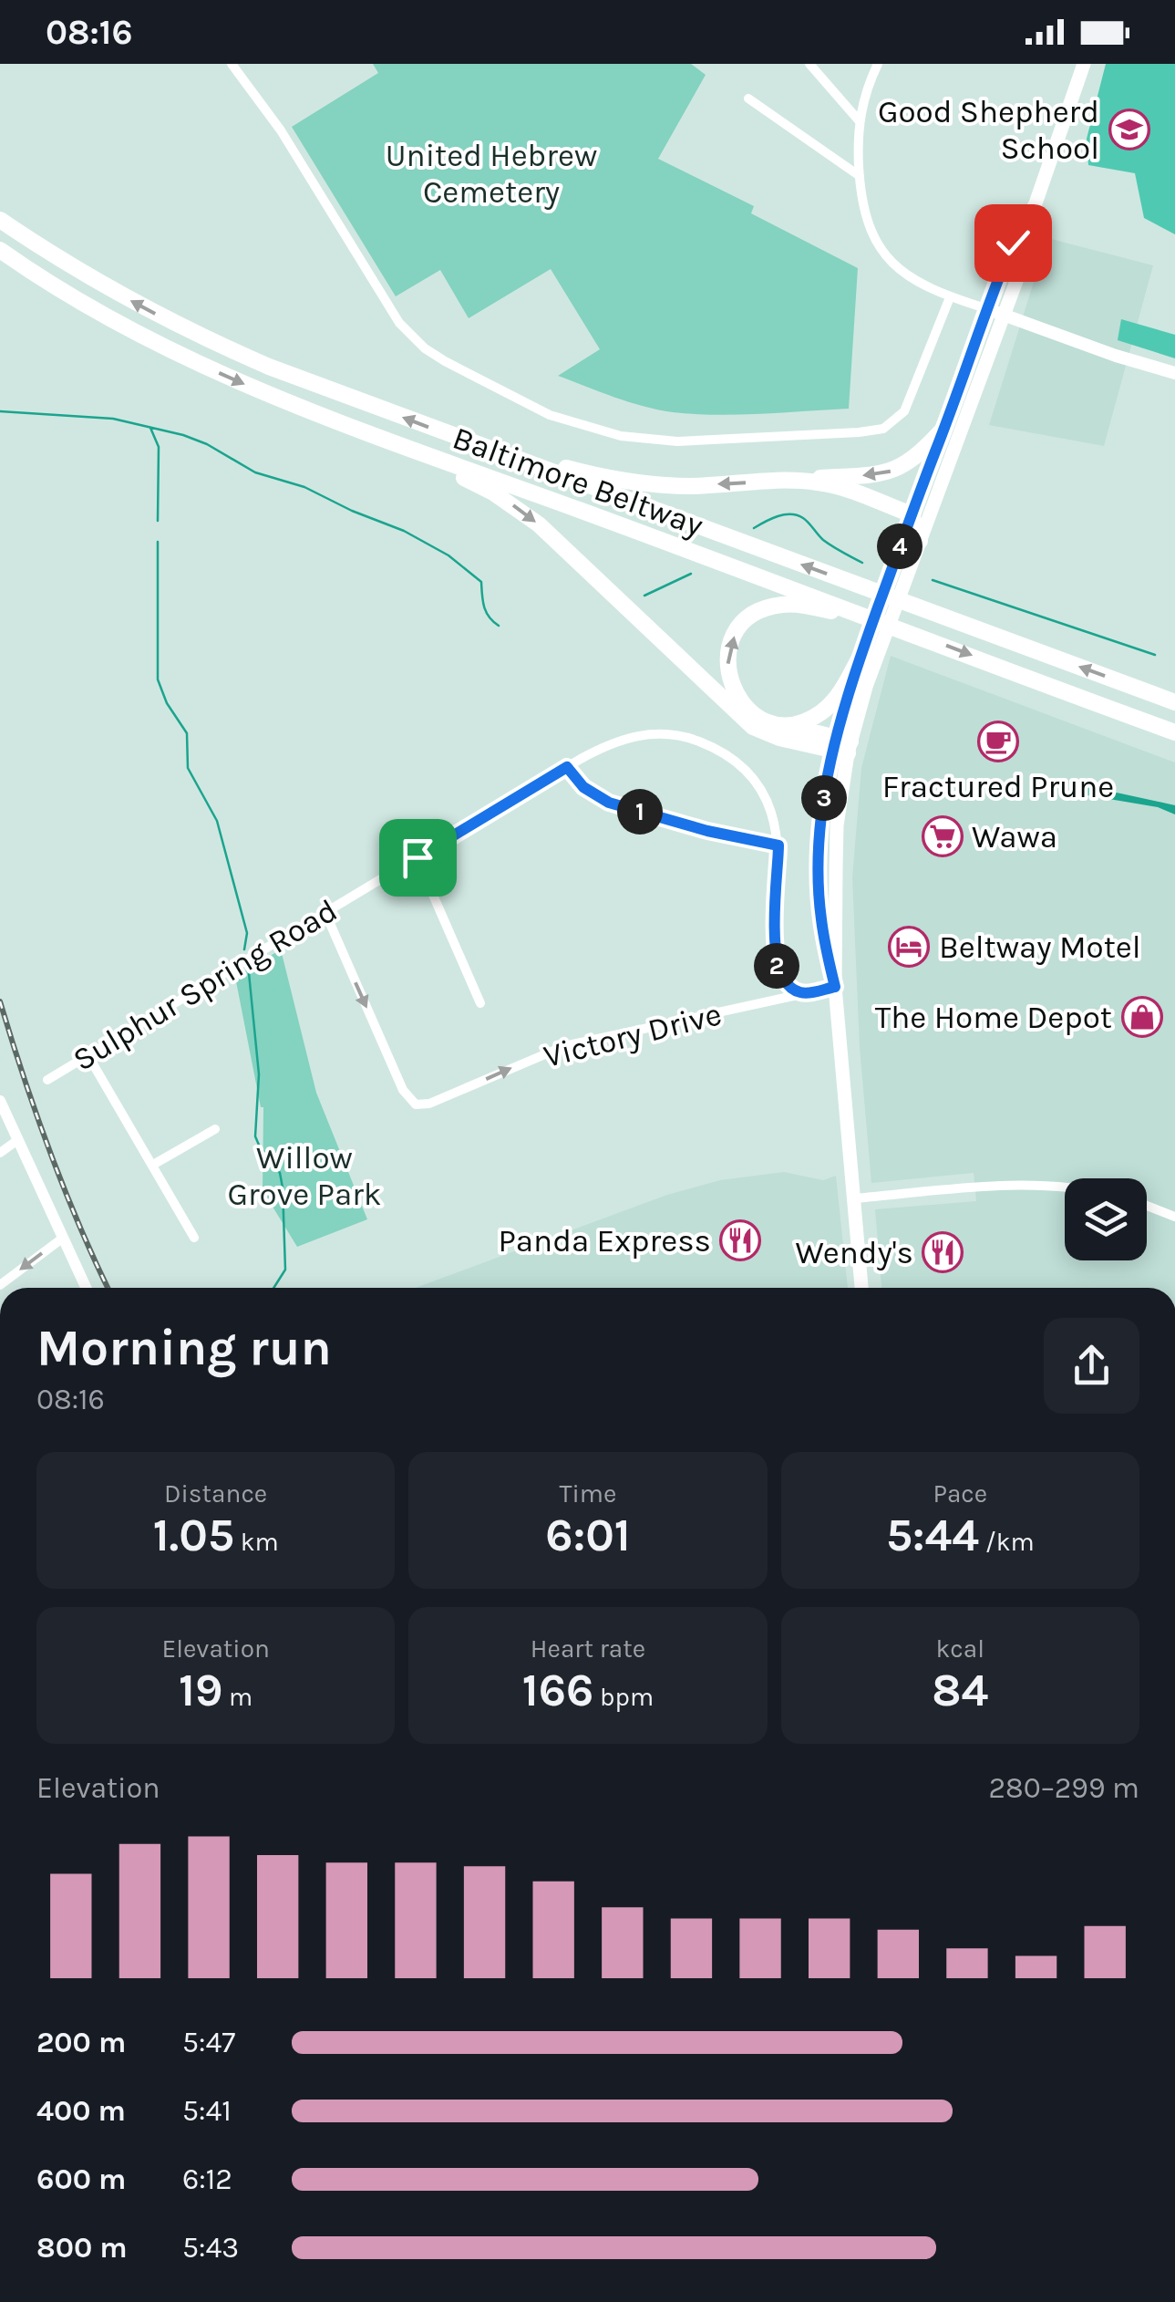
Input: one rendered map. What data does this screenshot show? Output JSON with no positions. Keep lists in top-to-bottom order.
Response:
{
  "streets": {
    "highway": ["Baltimore Beltway"],
    "street": ["Sulphur Spring Road", "Victory Drive"]
  },
  "crossings": [
    ["Sulphur Spring Road", "Victory Drive"]
  ],
  "parks": ["United Hebrew Cemetery", "Willow Grove Park"],
  "places": {
    "school or university": ["Good Shepherd School"],
    "cafe": ["Fractured Prune"],
    "supermarket": ["Wawa"],
    "hotel": ["Beltway Motel"],
    "shop": ["The Home Depot"],
    "restaurant": ["Panda Express", "Wendy's"]
  },
  "page": {
    "status": "08:16",
    "pins": [
      "4",
      "3",
      "1",
      "2"
    ],
    "heading": ["Morning run", "08:16"],
    "stats": [
      ["Distance", "1.05 km"],
      ["Time", "6:01"],
      ["Pace", "5:44 /km"],
      ["Elevation", "19 m"],
      ["Heart rate", "166 bpm"],
      ["kcal", "84"]
    ],
    "chart": ["Elevation", "280–299 m"],
    "list": [
      {
        "name": "200 m",
        "note": "5:47"
      },
      {
        "name": "400 m",
        "note": "5:41"
      },
      {
        "name": "600 m",
        "note": "6:12"
      },
      {
        "name": "800 m",
        "note": "5:43"
      }
    ]
  }
}
